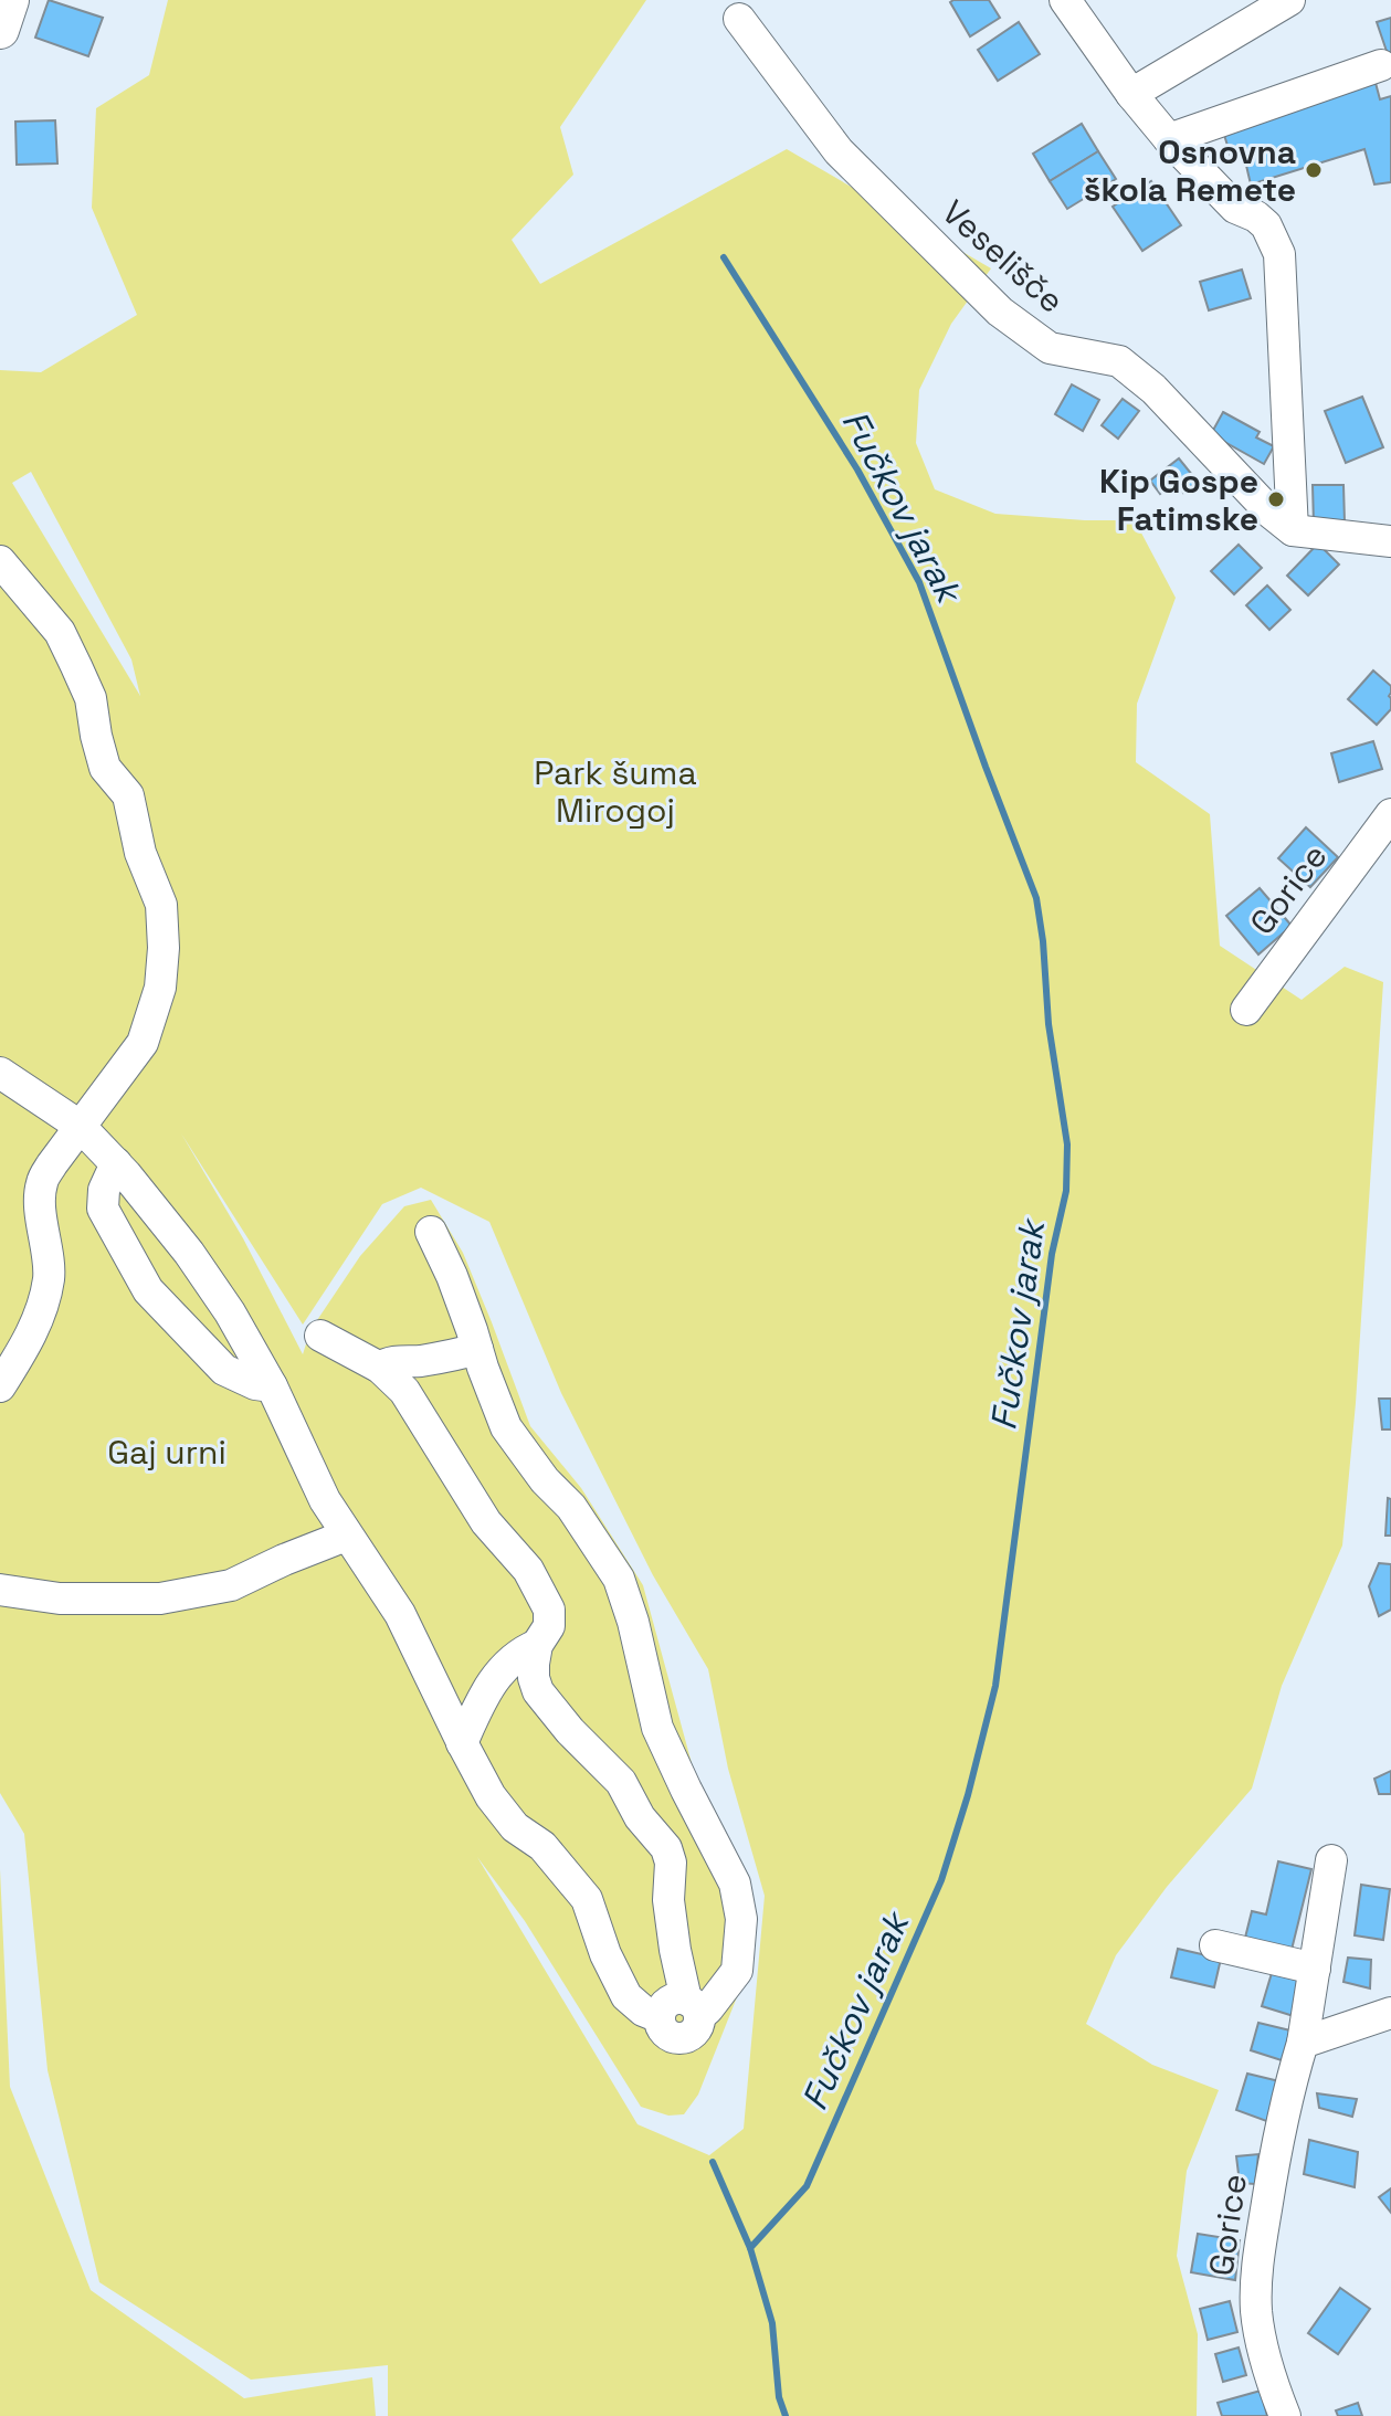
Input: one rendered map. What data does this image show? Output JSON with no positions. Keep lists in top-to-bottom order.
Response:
{
  "streets": {
    "street": ["Veselišče", "Gorice"]
  },
  "water": ["Fučkov jarak"],
  "parks": ["Park šuma Mirogoj", "Gaj urni"],
  "places": ["Osnovna škola Remete", "Kip Gospe Fatimske"]
}
